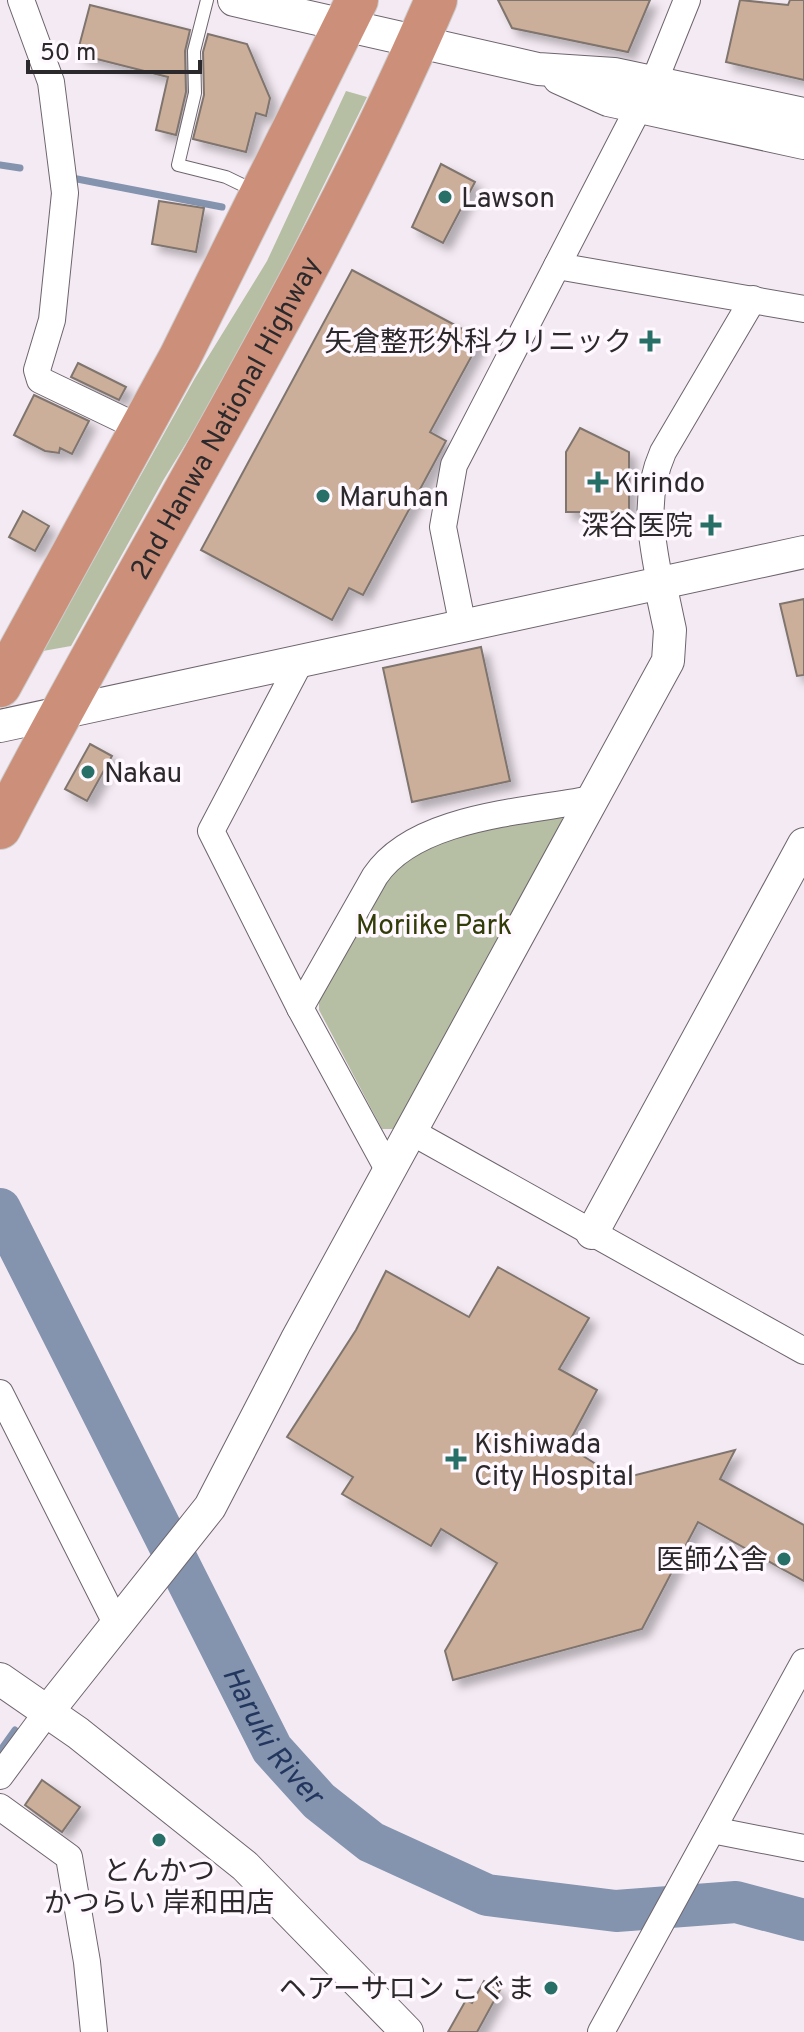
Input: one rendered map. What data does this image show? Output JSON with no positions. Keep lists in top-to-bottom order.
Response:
{
  "streets": {
    "highway": ["2nd Hanwa National Highway"]
  },
  "water": ["Haruki River"],
  "parks": ["Moriike Park"],
  "places": {
    "other": [
      "Lawson",
      "Maruhan",
      "Nakau",
      "医師公舎",
      "とんかつ かつらい 岸和田店",
      "ヘアーサロン こぐま"
    ],
    "health": [
      "矢倉整形外科クリニック",
      "Kirindo",
      "深谷医院",
      "Kishiwada City Hospital"
    ]
  },
  "scale_bar": "50 m"
}
